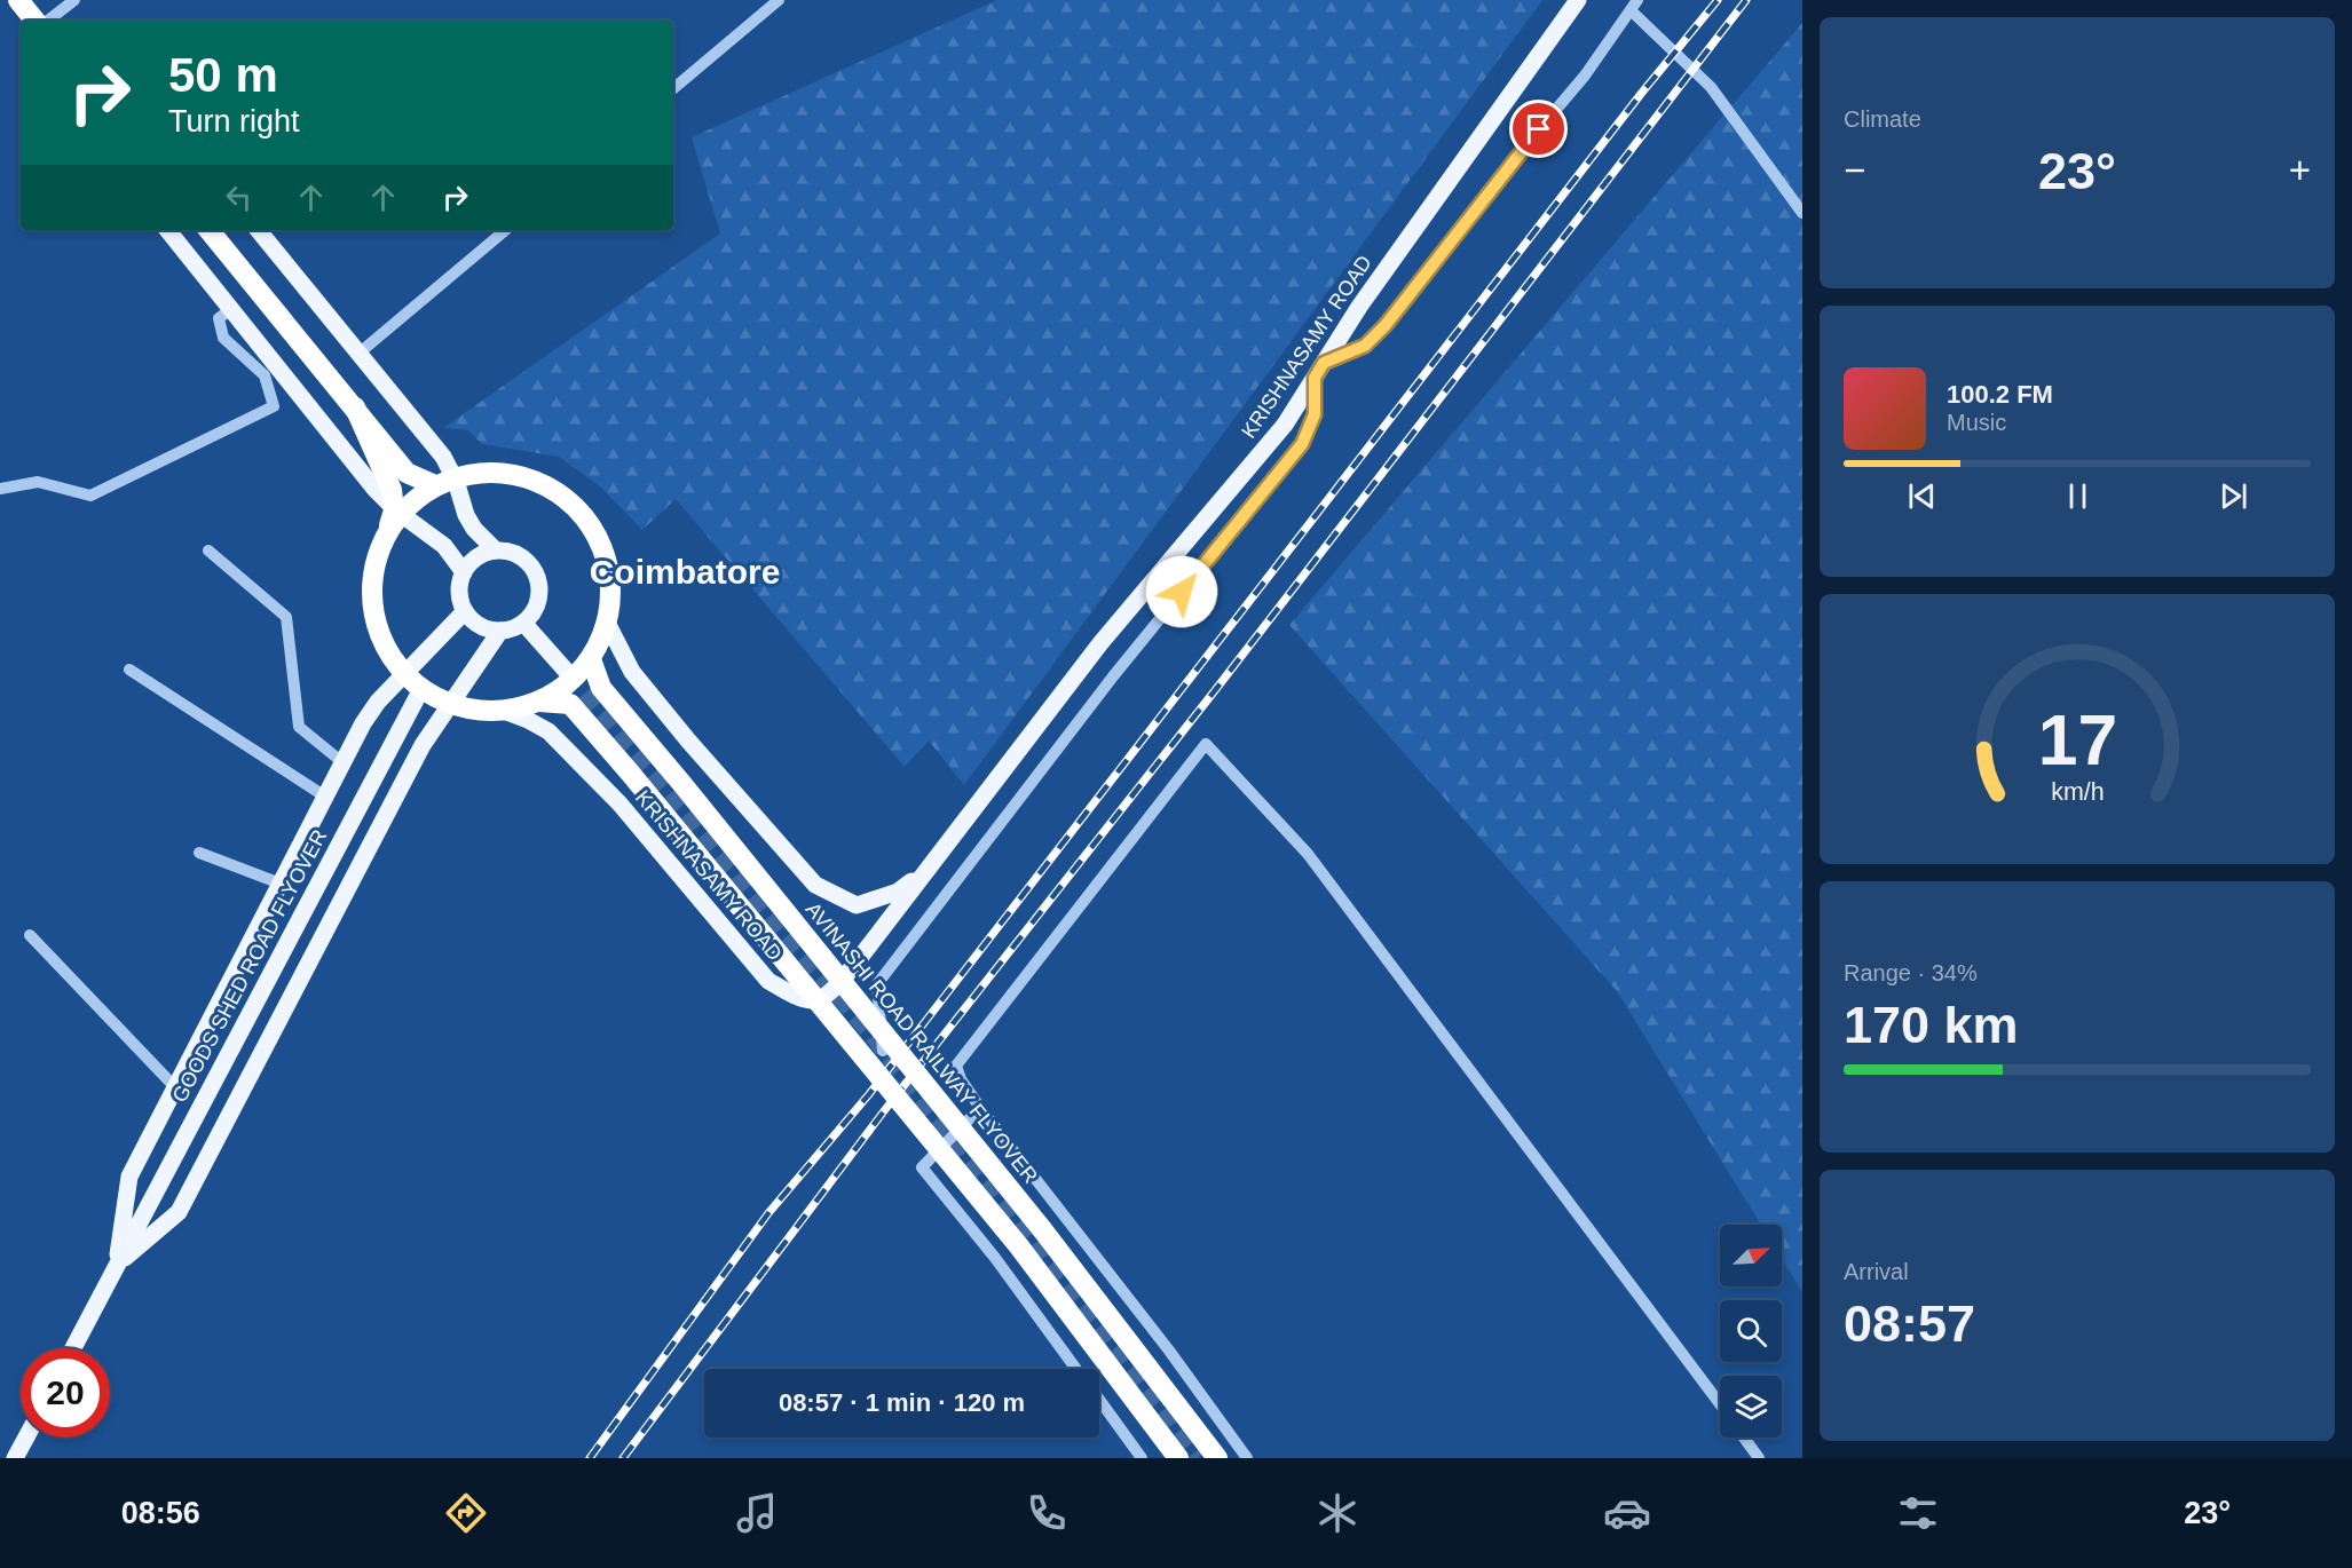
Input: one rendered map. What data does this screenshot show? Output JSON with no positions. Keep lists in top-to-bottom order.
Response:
{
  "streets": {
    "highway": ["AVINASHI ROAD RAILWAY FLYOVER"],
    "main road": ["KRISHNASAMY ROAD", "GOODS SHED ROAD FLYOVER"]
  },
  "crossings": [
    ["KRISHNASAMY ROAD", "GOODS SHED ROAD FLYOVER"],
    ["KRISHNASAMY ROAD", "AVINASHI ROAD RAILWAY FLYOVER"],
    ["GOODS SHED ROAD FLYOVER", "AVINASHI ROAD RAILWAY FLYOVER"]
  ],
  "districts": ["Coimbatore"],
  "north": "top right",
  "page": {
    "tile": [
      "Climate",
      ["Range · 34%", "170 km"],
      ["Arrival", "08:57"]
    ],
    "turn": ["50 m", "Turn right"],
    "heat": ["−", "23°", "+"],
    "song": ["100.2 FM", "Music"],
    "limit": "20",
    "trip": "08:57 · 1 min · 120 m",
    "tabs": ["08:56", "23°"],
    "gauge": ["17", "km/h"]
  }
}
